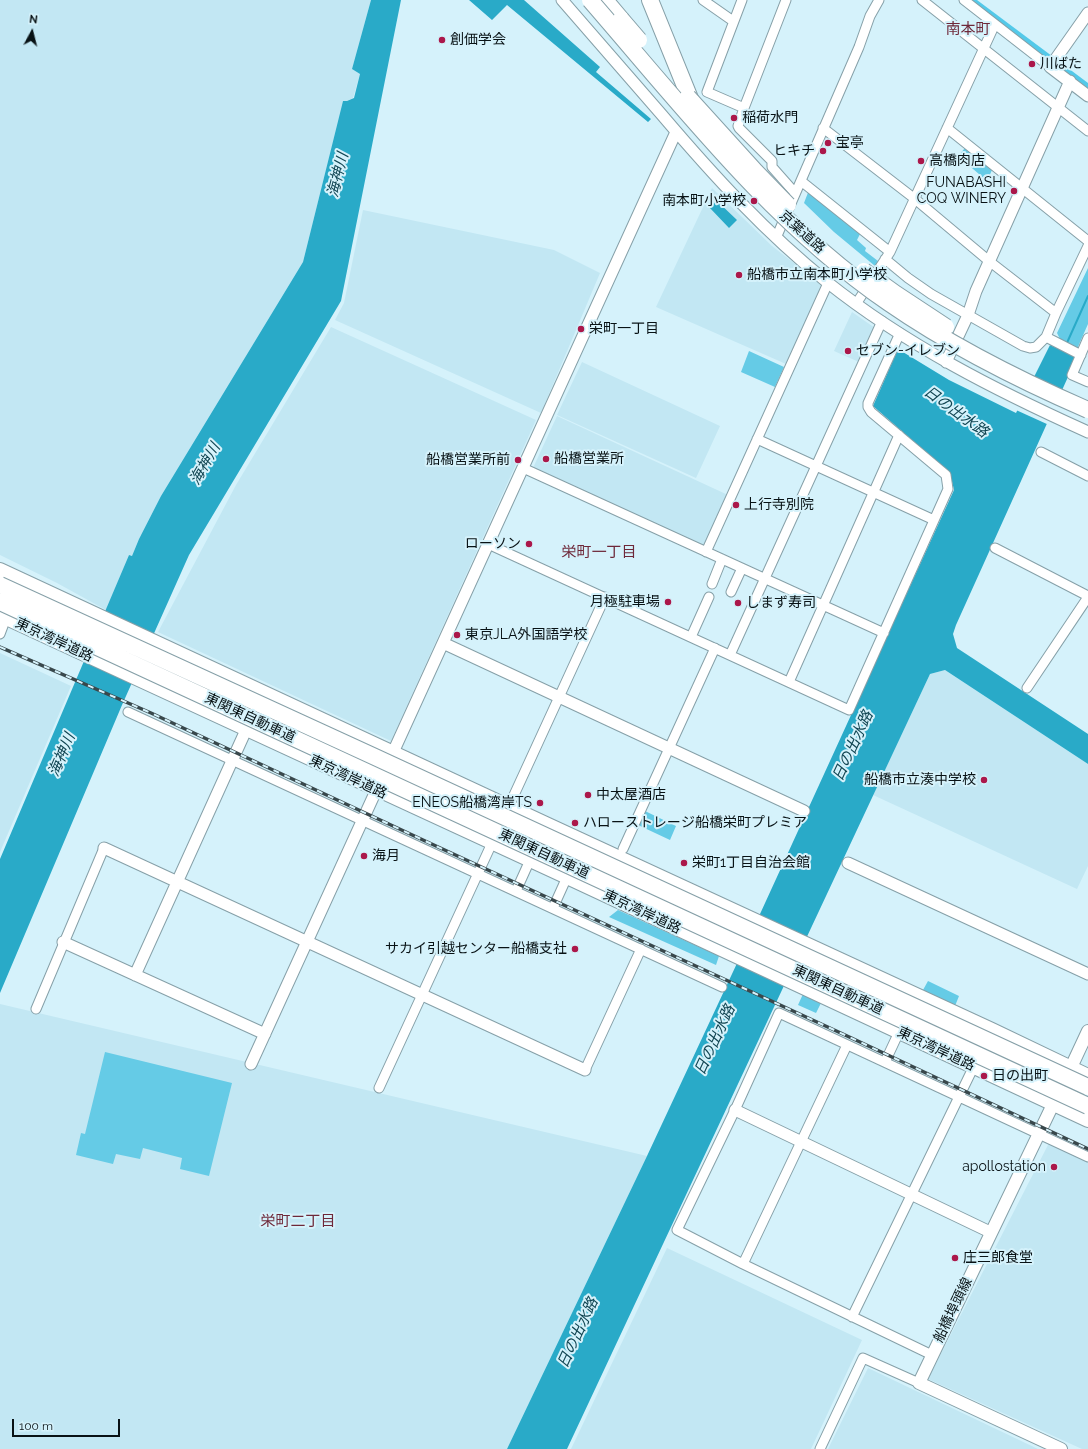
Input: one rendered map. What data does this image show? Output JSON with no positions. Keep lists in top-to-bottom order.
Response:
{
  "streets": {
    "highway": ["京葉道路", "東京湾岸道路", "東関東自動車道"],
    "main road": ["船橋埠頭線"]
  },
  "crossings": [
    ["東京湾岸道路", "船橋埠頭線"]
  ],
  "districts": ["南本町", "栄町一丁目", "栄町二丁目"],
  "water": ["海神川", "日の出水路"],
  "places": [
    "創価学会",
    "川ばた",
    "稲荷水門",
    "宝亭",
    "ヒキチ",
    "高橋肉店",
    "FUNABASHI COQ WINERY",
    "南本町小学校",
    "船橋市立南本町小学校",
    "栄町一丁目",
    "セブン-イレブン",
    "船橋営業所",
    "船橋営業所前",
    "上行寺別院",
    "ローソン",
    "月極駐車場",
    "しまず寿司",
    "東京JLA外国語学校",
    "船橋市立湊中学校",
    "中太屋酒店",
    "ENEOS船橋湾岸TS",
    "ハローストレージ船橋栄町プレミア",
    "海月",
    "栄町1丁目自治会館",
    "サカイ引越センター船橋支社",
    "日の出町",
    "apollostation",
    "庄三郎食堂"
  ],
  "scale_bar": "100 m",
  "north": "top"
}
